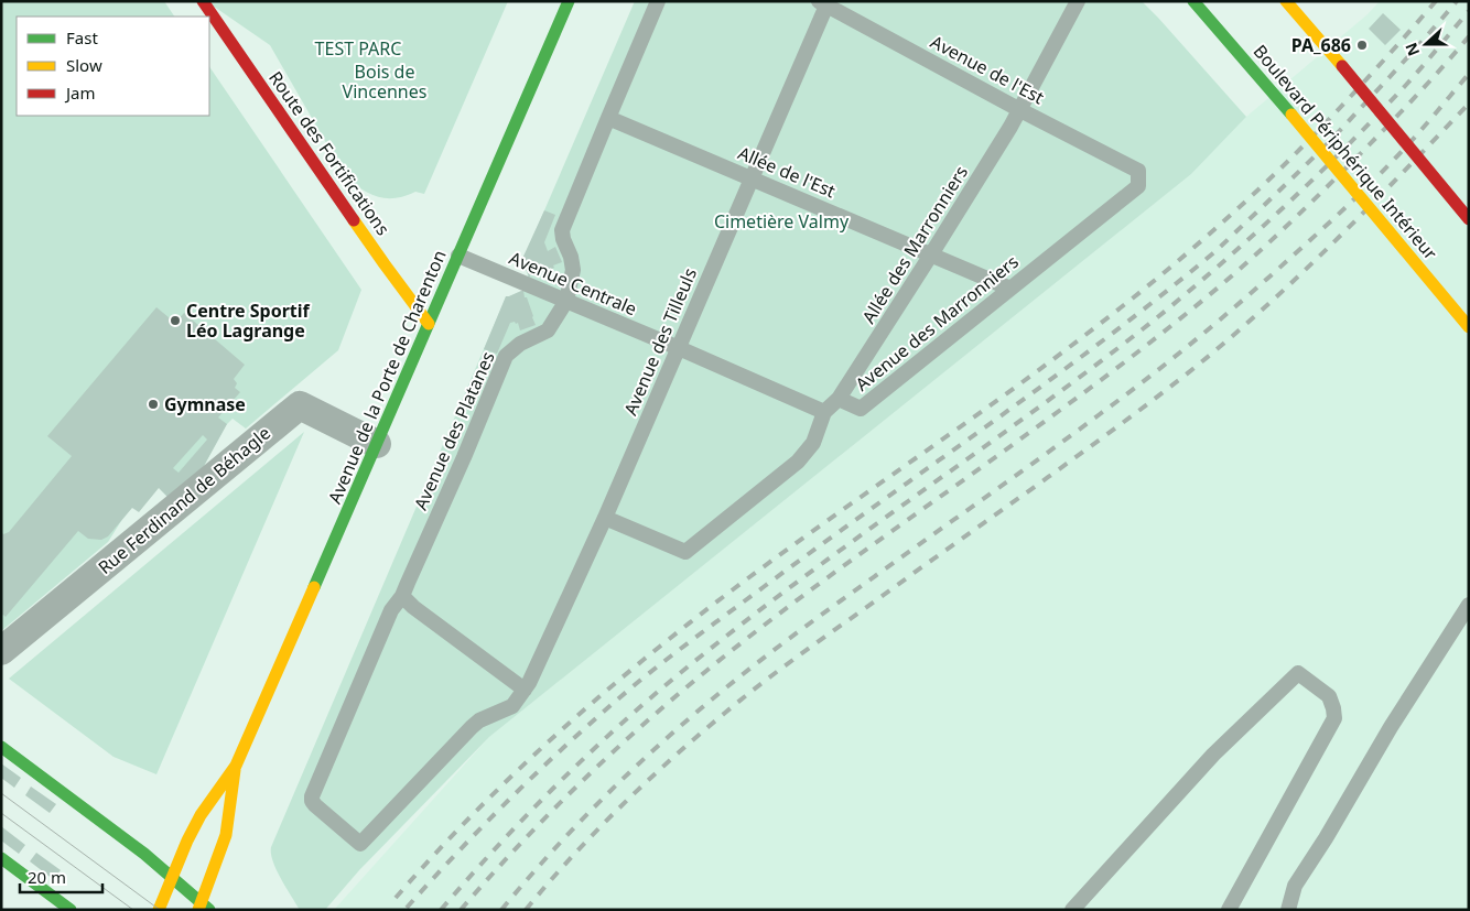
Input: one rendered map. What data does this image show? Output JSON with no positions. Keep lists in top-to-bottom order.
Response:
{
  "streets": {
    "main road": ["Boulevard Périphérique Intérieur", "Route des Fortifications", "Avenue de la Porte de Charenton"],
    "street": ["Rue Ferdinand de Béhagle"],
    "lane": [
      "Avenue de l'Est",
      "Allée de l'Est",
      "Allée des Marronniers",
      "Avenue Centrale",
      "Avenue des Marronniers",
      "Avenue des Tilleuls",
      "Avenue des Platanes"
    ]
  },
  "crossings": [
    ["Avenue de l'Est", "Allée des Marronniers"],
    ["Avenue de l'Est", "Avenue des Marronniers"],
    ["Avenue de l'Est", "Avenue des Tilleuls"],
    ["Route des Fortifications", "Avenue de la Porte de Charenton"],
    ["Allée de l'Est", "Allée des Marronniers"],
    ["Allée de l'Est", "Avenue des Marronniers"],
    ["Allée de l'Est", "Avenue des Tilleuls"],
    ["Allée de l'Est", "Avenue des Platanes"],
    ["Allée des Marronniers", "Avenue des Marronniers"],
    ["Avenue Centrale", "Avenue des Marronniers"],
    ["Avenue Centrale", "Avenue des Tilleuls"],
    ["Avenue Centrale", "Avenue de la Porte de Charenton"],
    ["Avenue Centrale", "Avenue des Platanes"],
    ["Avenue des Marronniers", "Avenue des Tilleuls"],
    ["Avenue des Tilleuls", "Avenue des Platanes"],
    ["Avenue de la Porte de Charenton", "Rue Ferdinand de Béhagle"]
  ],
  "parks": ["TEST PARC", "Bois de Vincennes", "Cimetière Valmy"],
  "places": ["PA_686", "Centre Sportif Léo Lagrange", "Gymnase"],
  "legend": ["Fast", "Slow", "Jam"],
  "scale_bar": "20 m",
  "north": "left"
}
